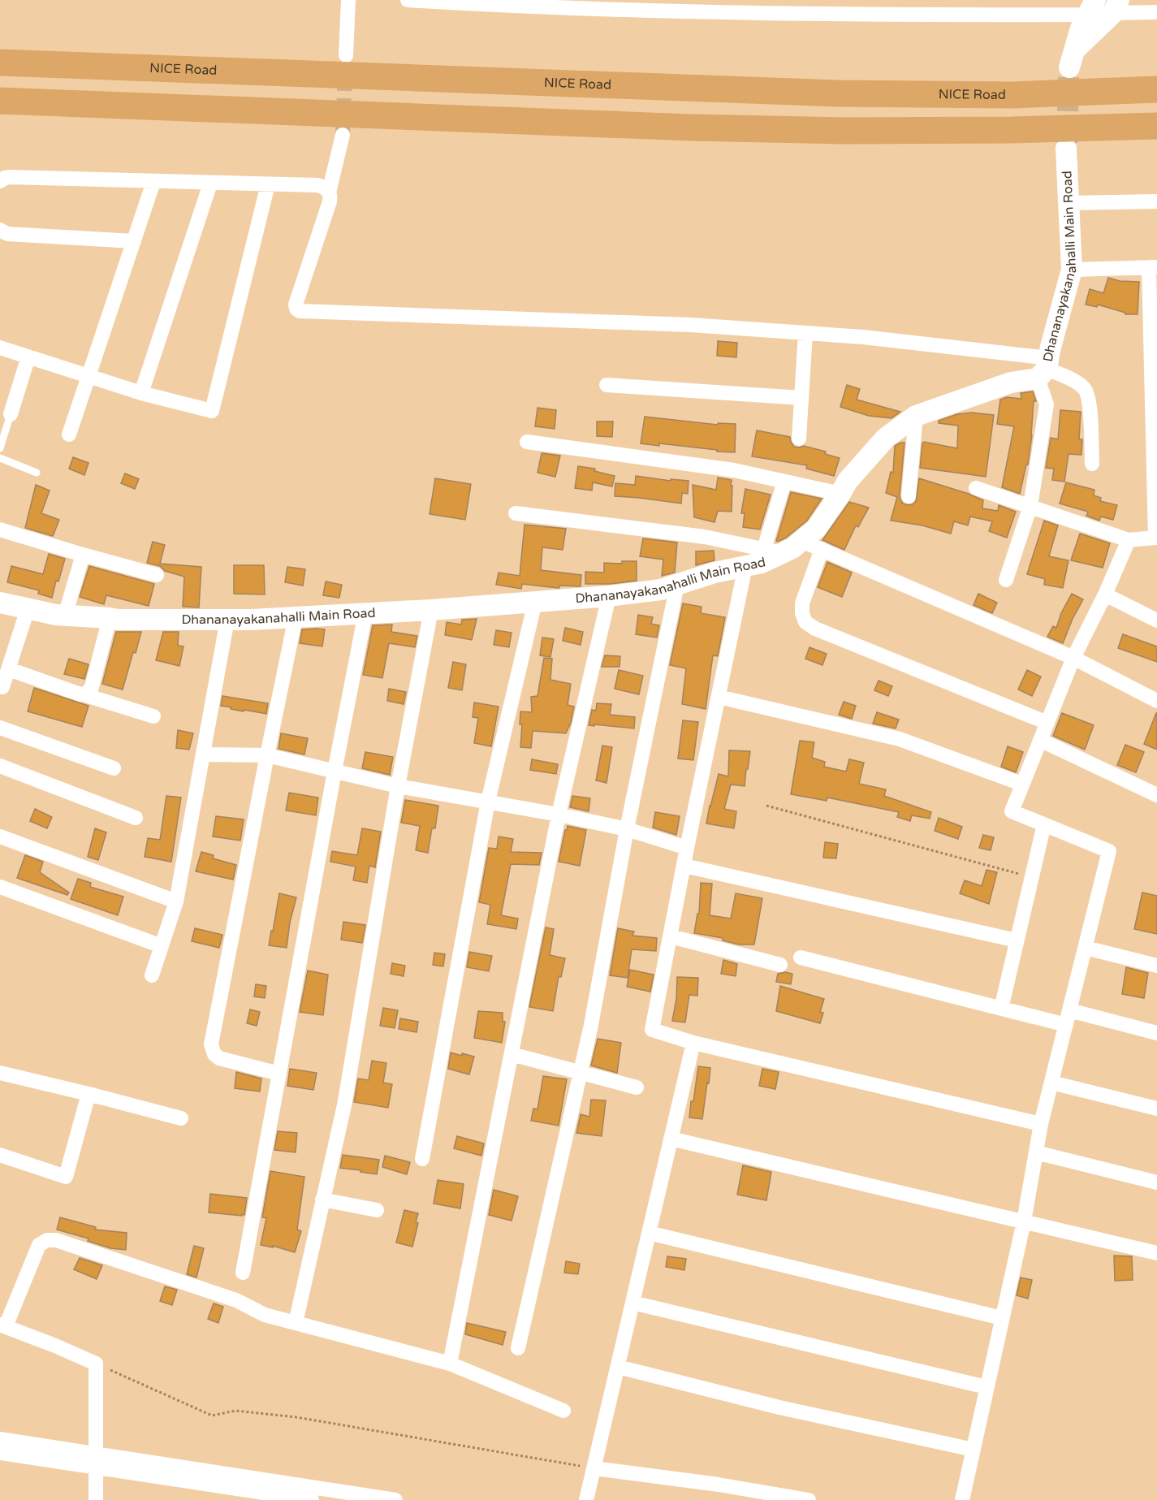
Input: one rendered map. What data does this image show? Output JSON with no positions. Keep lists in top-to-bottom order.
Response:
{
  "streets": {
    "highway": ["NICE Road"],
    "street": ["Dhananayakanahalli Main Road"]
  }
}
